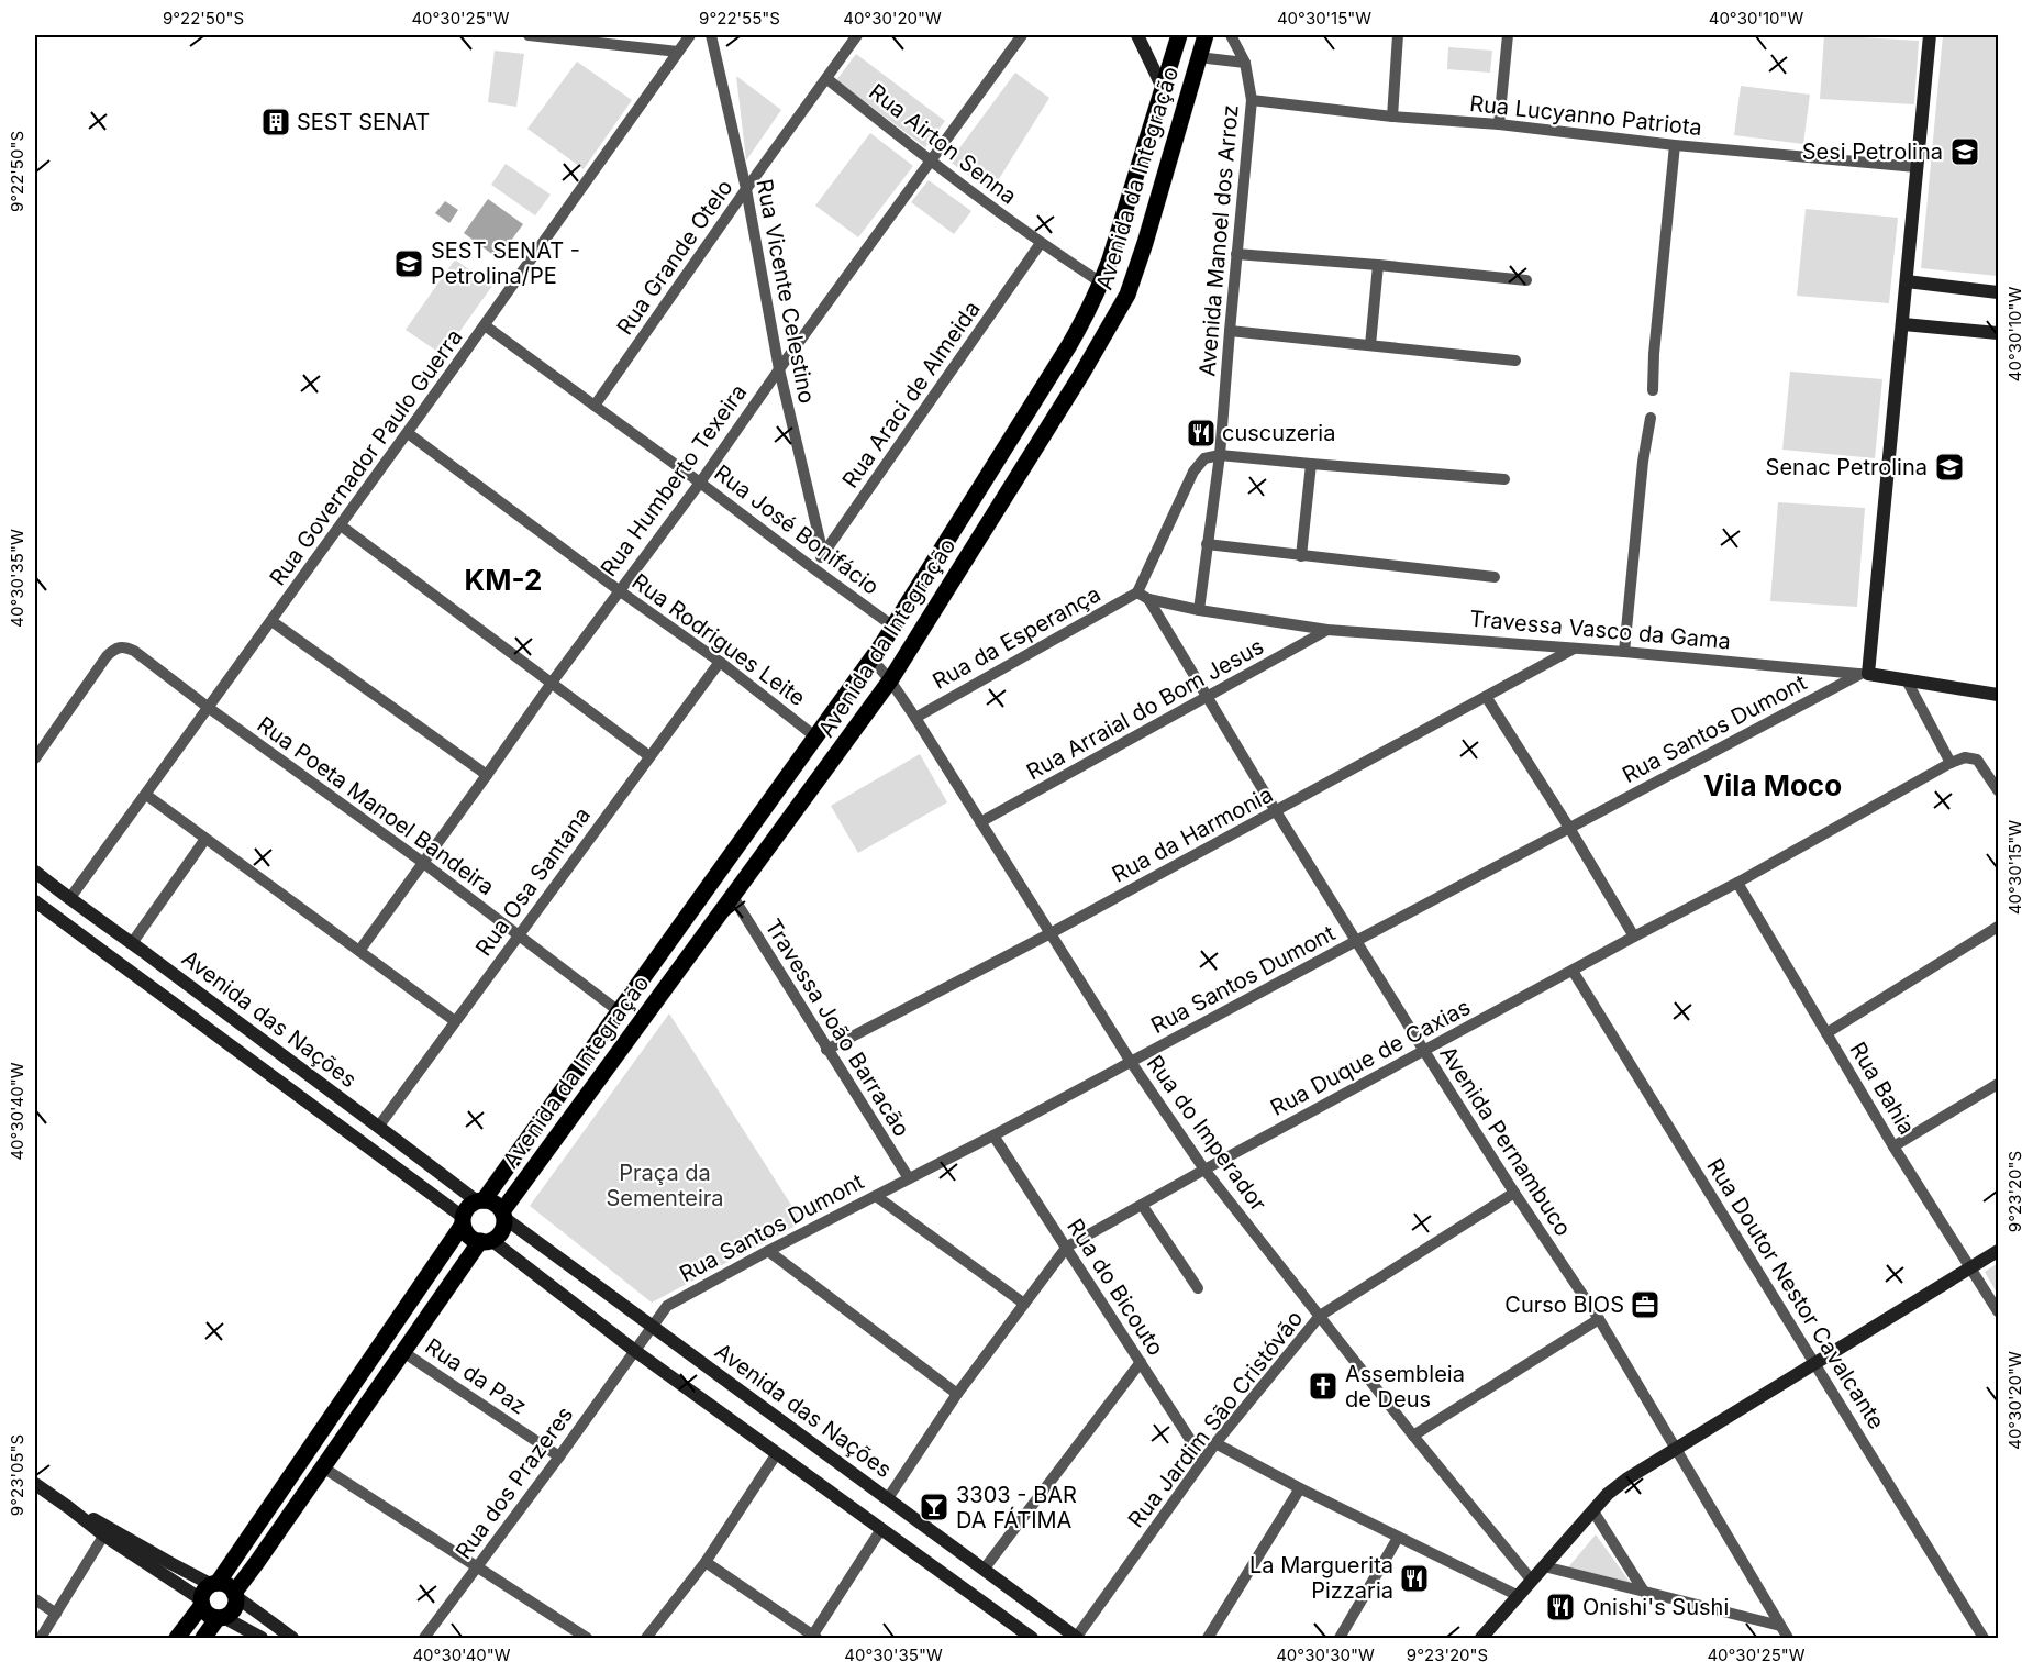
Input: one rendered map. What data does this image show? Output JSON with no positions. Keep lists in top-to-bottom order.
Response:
{
  "streets": {
    "main road": ["Avenida da Integração", "Travessa Vasco da Gama", "Avenida das Nações"],
    "street": [
      "Rua Lucyanno Patriota",
      "Rua Airton Senna",
      "Avenida Manoel dos Arroz",
      "Rua Grande Otelo",
      "Rua Vicente Celestino",
      "Rua Araci de Almeida",
      "Rua Governador Paulo Guerra",
      "Rua Humberto Texeira",
      "Rua José Bonifácio",
      "Rua da Esperança",
      "Rua Rodrigues Leite",
      "Rua Arraial do Bom Jesus",
      "Rua Santos Dumont",
      "Rua Poeta Manoel Bandeira",
      "Rua da Harmonia",
      "Rua Osa Santana",
      "Travessa João Barracão",
      "Rua Duque de Caxias",
      "Rua Bahia",
      "Rua do Imperador",
      "Avenida Pernambuco",
      "Rua do Bicouto",
      "Rua Doutor Nestor Cavalcante",
      "Rua da Paz",
      "Rua Jardim São Cristóvão",
      "Rua dos Prazeres"
    ]
  },
  "crossings": [
    ["Rua Lucyanno Patriota", "Avenida Manoel dos Arroz"],
    ["Rua Airton Senna", "Avenida da Integração"],
    ["Rua Airton Senna", "Rua Grande Otelo"],
    ["Rua Airton Senna", "Rua Araci de Almeida"],
    ["Rua Airton Senna", "Rua Humberto Texeira"],
    ["Avenida da Integração", "Rua José Bonifácio"],
    ["Avenida da Integração", "Rua Rodrigues Leite"],
    ["Avenida da Integração", "Rua Poeta Manoel Bandeira"],
    ["Avenida da Integração", "Avenida das Nações"],
    ["Avenida da Integração", "Travessa João Barracão"],
    ["Avenida da Integração", "Rua do Imperador"],
    ["Avenida Manoel dos Arroz", "Travessa Vasco da Gama"],
    ["Rua Grande Otelo", "Rua Vicente Celestino"],
    ["Rua Grande Otelo", "Rua José Bonifácio"],
    ["Rua Vicente Celestino", "Rua Araci de Almeida"],
    ["Rua Vicente Celestino", "Rua Humberto Texeira"],
    ["Rua Araci de Almeida", "Rua José Bonifácio"],
    ["Rua Governador Paulo Guerra", "Rua José Bonifácio"],
    ["Rua Governador Paulo Guerra", "Rua Rodrigues Leite"],
    ["Rua Governador Paulo Guerra", "Rua Poeta Manoel Bandeira"],
    ["Rua Governador Paulo Guerra", "Avenida das Nações"],
    ["Rua Humberto Texeira", "Rua José Bonifácio"],
    ["Rua Humberto Texeira", "Rua Rodrigues Leite"],
    ["Rua Humberto Texeira", "Rua Poeta Manoel Bandeira"],
    ["Travessa Vasco da Gama", "Rua da Esperança"],
    ["Travessa Vasco da Gama", "Rua Arraial do Bom Jesus"],
    ["Travessa Vasco da Gama", "Rua Santos Dumont"],
    ["Travessa Vasco da Gama", "Rua da Harmonia"],
    ["Travessa Vasco da Gama", "Avenida Pernambuco"],
    ["Rua da Esperança", "Rua do Imperador"],
    ["Rua da Esperança", "Avenida Pernambuco"],
    ["Rua Rodrigues Leite", "Rua Osa Santana"],
    ["Rua Arraial do Bom Jesus", "Rua do Imperador"],
    ["Rua Arraial do Bom Jesus", "Avenida Pernambuco"],
    ["Rua Santos Dumont", "Avenida das Nações"],
    ["Rua Santos Dumont", "Travessa João Barracão"],
    ["Rua Santos Dumont", "Rua do Imperador"],
    ["Rua Santos Dumont", "Avenida Pernambuco"],
    ["Rua Santos Dumont", "Rua do Bicouto"],
    ["Rua Santos Dumont", "Rua dos Prazeres"],
    ["Rua Poeta Manoel Bandeira", "Rua Osa Santana"],
    ["Rua da Harmonia", "Travessa João Barracão"],
    ["Rua da Harmonia", "Rua do Imperador"],
    ["Rua da Harmonia", "Avenida Pernambuco"],
    ["Rua Osa Santana", "Avenida das Nações"],
    ["Avenida das Nações", "Rua Duque de Caxias"],
    ["Avenida das Nações", "Rua Jardim São Cristóvão"],
    ["Rua Duque de Caxias", "Rua Bahia"],
    ["Rua Duque de Caxias", "Rua do Imperador"],
    ["Rua Duque de Caxias", "Avenida Pernambuco"],
    ["Rua Duque de Caxias", "Rua do Bicouto"],
    ["Rua Duque de Caxias", "Rua Doutor Nestor Cavalcante"],
    ["Rua do Imperador", "Rua Jardim São Cristóvão"],
    ["Avenida Pernambuco", "Rua Jardim São Cristóvão"],
    ["Rua do Bicouto", "Rua Jardim São Cristóvão"],
    ["Rua da Paz", "Rua dos Prazeres"]
  ],
  "districts": ["KM-2", "Vila Moco"],
  "parks": ["Praça da Sementeira"],
  "places": {
    "building": ["SEST SENAT"],
    "school or university": ["Sesi Petrolina", "SEST SENAT - Petrolina/PE", "Senac Petrolina"],
    "restaurant": ["cuscuzeria", "La Marguerita Pizzaria", "Onishi's Sushi"],
    "office": ["Curso BIOS"],
    "church": ["Assembleia de Deus"],
    "bar": ["3303 - BAR DA FÁTIMA"]
  },
  "coordinates": [
    "9°22'50\"S",
    "40°30'25\"W",
    "9°22'55\"S",
    "40°30'20\"W",
    "40°30'15\"W",
    "40°30'10\"W",
    "40°30'35\"W",
    "40°30'40\"W",
    "9°23'20\"S",
    "9°23'05\"S",
    "40°30'30\"W"
  ]
}
